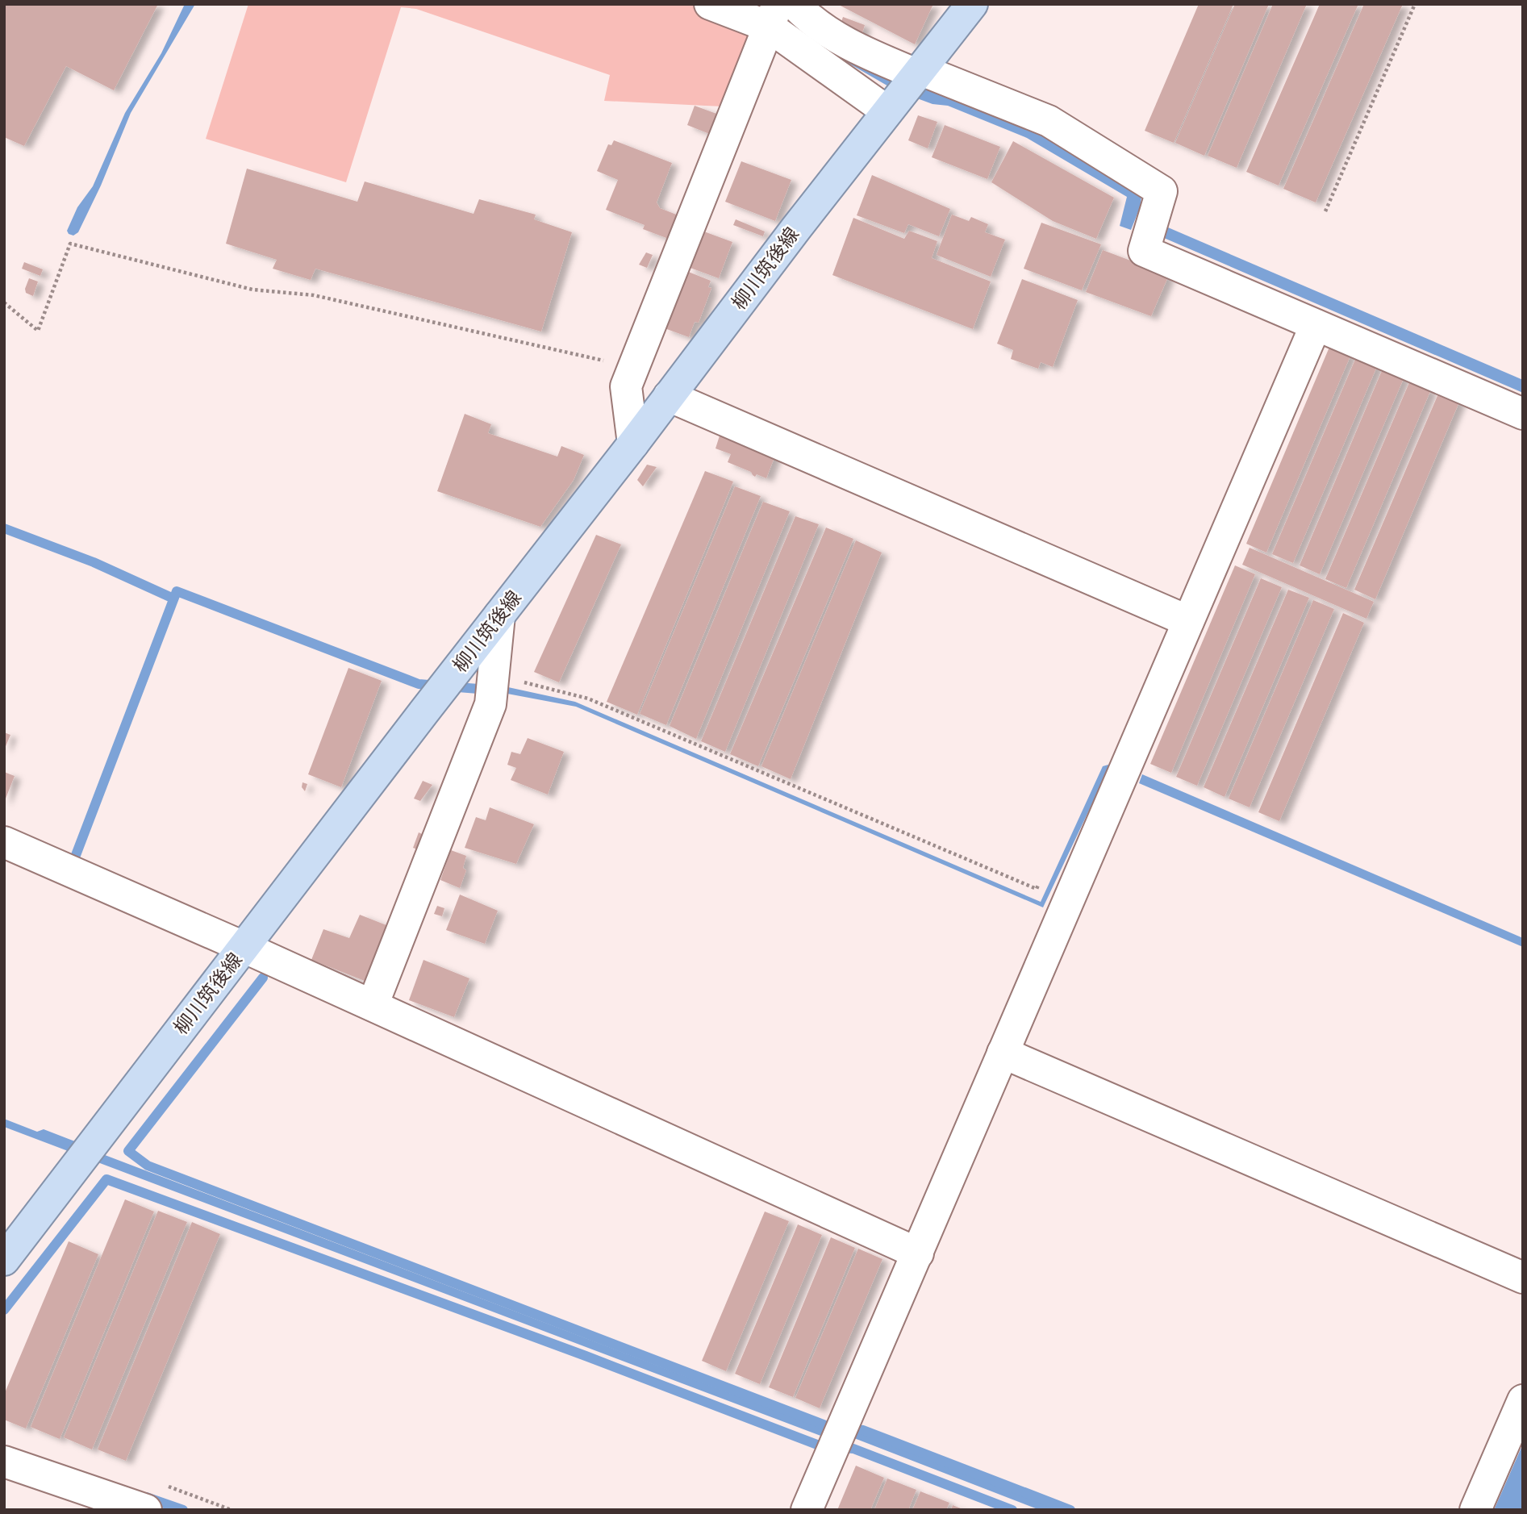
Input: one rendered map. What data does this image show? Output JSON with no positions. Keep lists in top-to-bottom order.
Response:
{
  "streets": {
    "main road": ["柳川筑後線"]
  }
}
